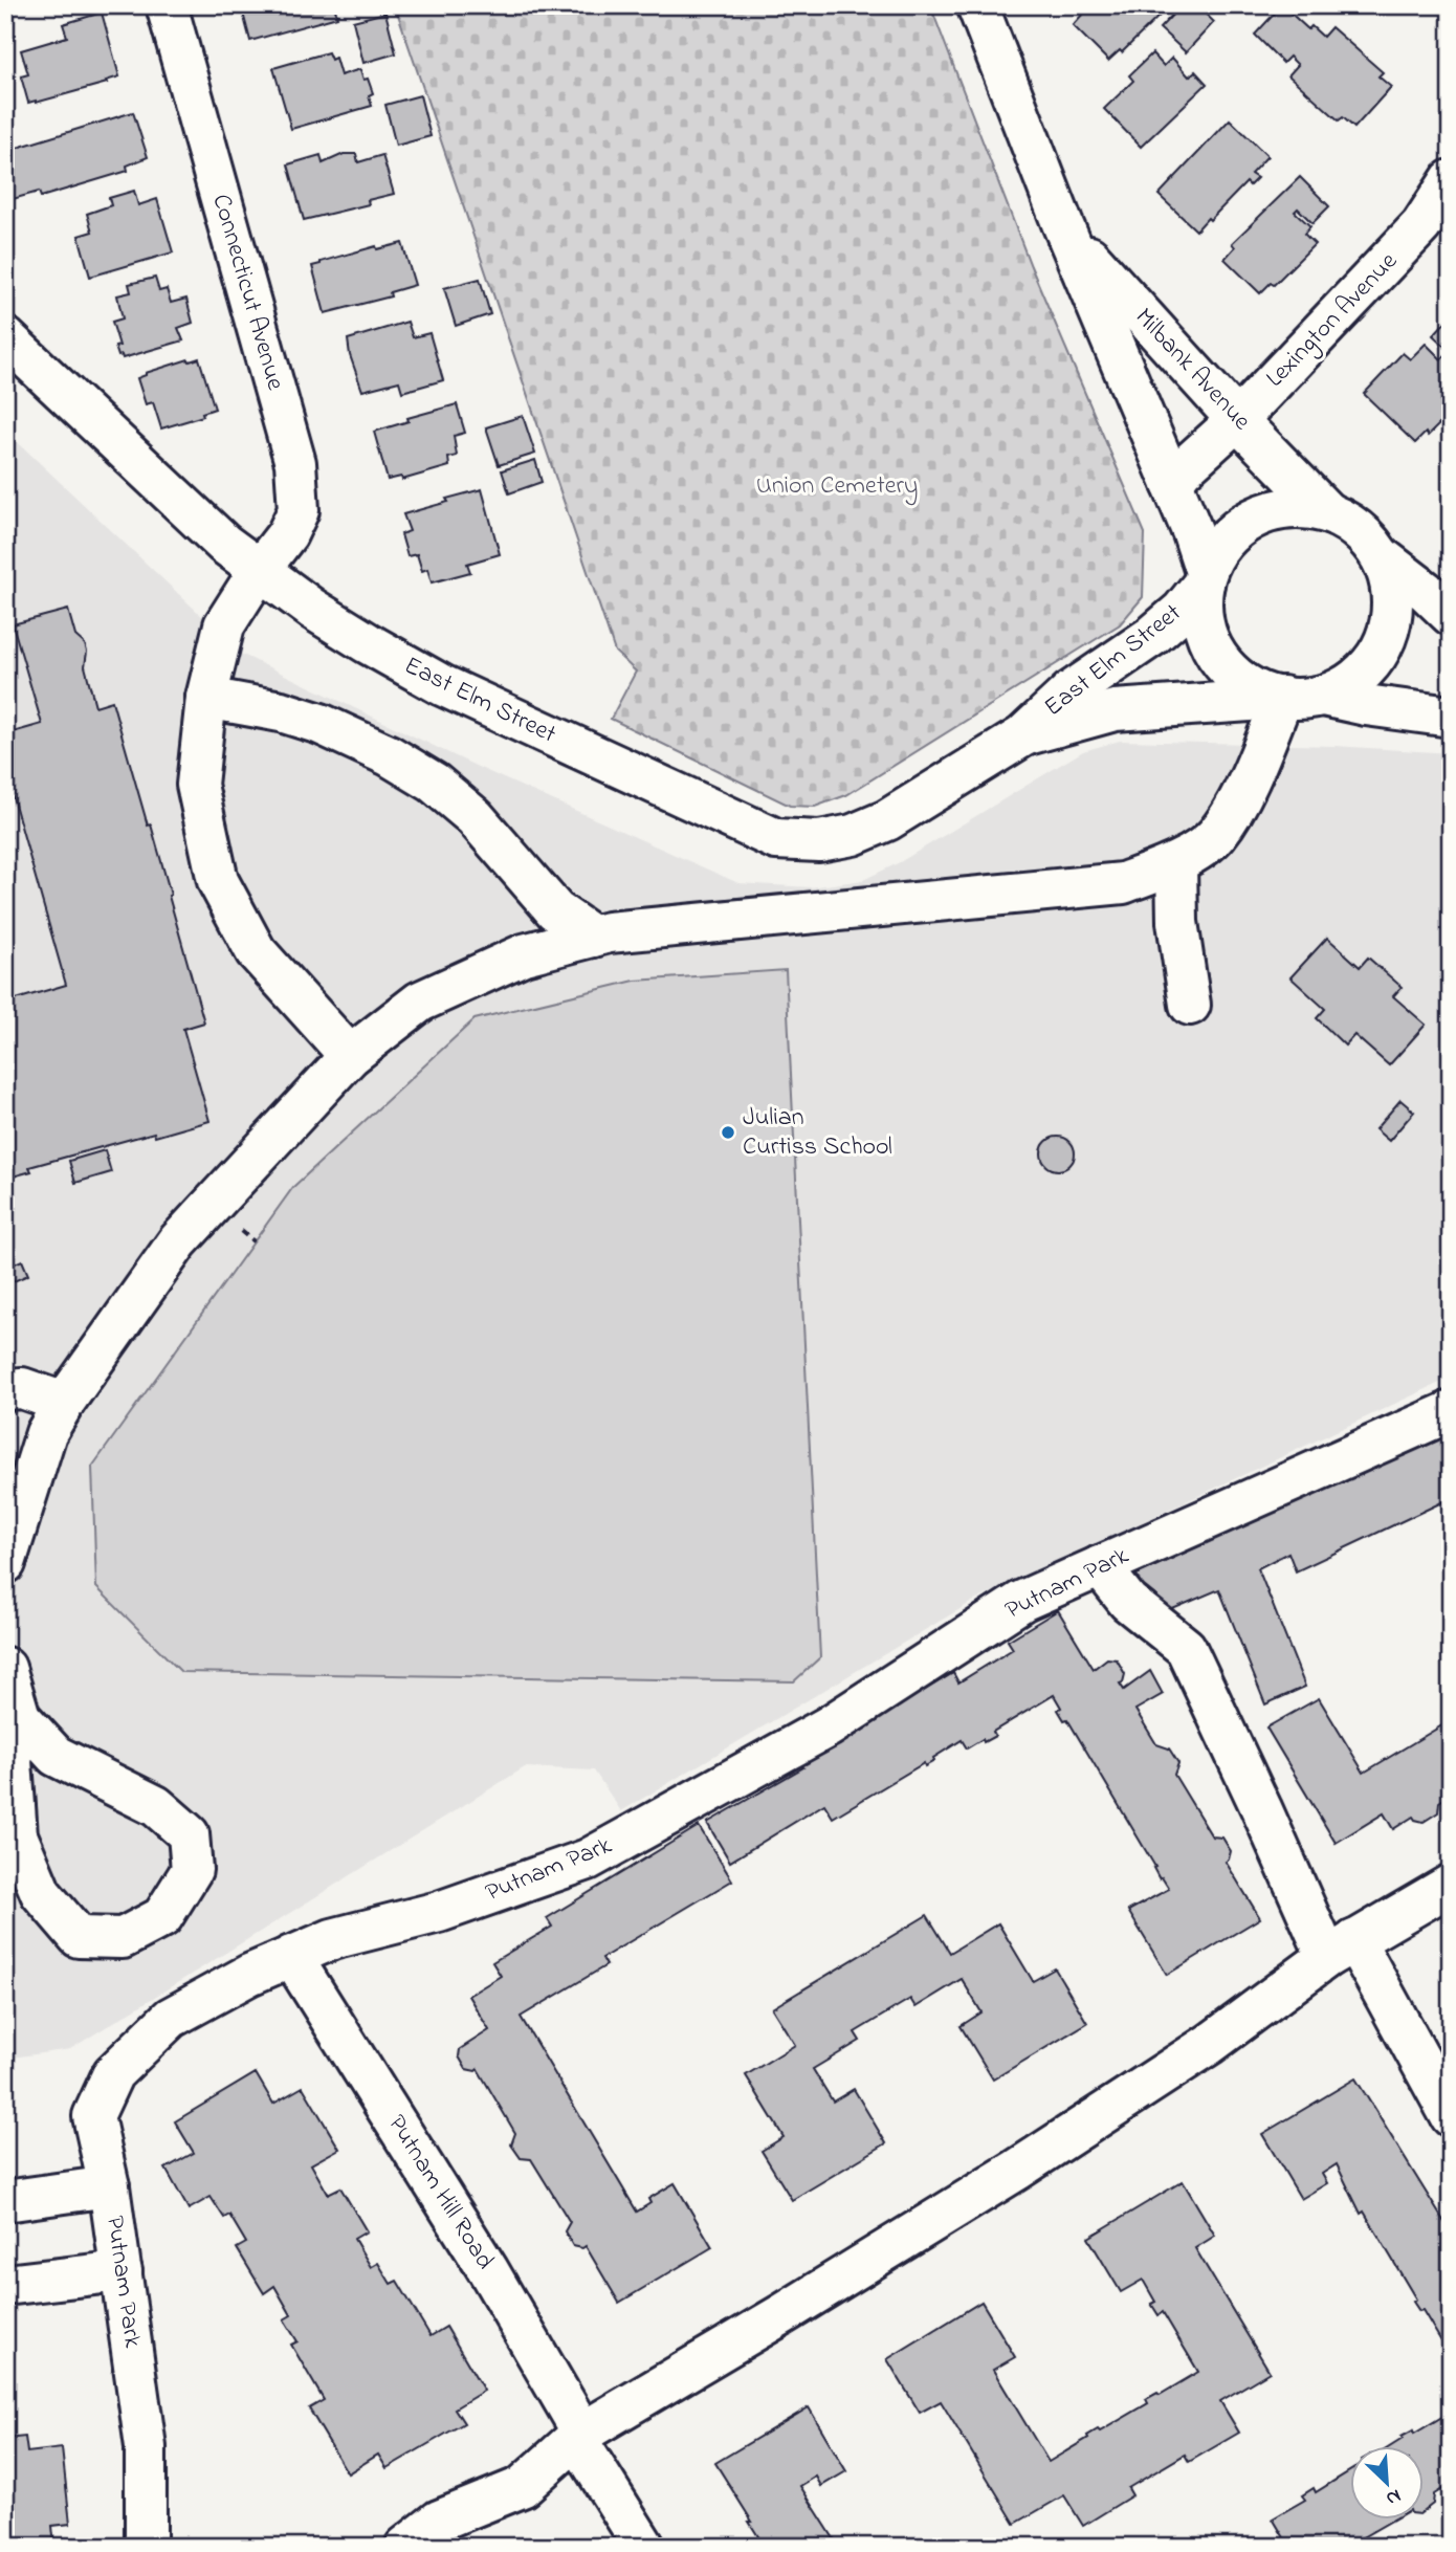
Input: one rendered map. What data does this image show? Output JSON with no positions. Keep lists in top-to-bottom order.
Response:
{
  "streets": {
    "street": [
      "Connecticut Avenue",
      "Lexington Avenue",
      "Milbank Avenue",
      "East Elm Street",
      "Putnam Park",
      "Putnam Hill Road"
    ]
  },
  "crossings": [
    ["Connecticut Avenue", "East Elm Street"],
    ["Lexington Avenue", "Milbank Avenue"],
    ["Milbank Avenue", "East Elm Street"],
    ["Putnam Park", "Putnam Hill Road"]
  ],
  "parks": ["Union Cemetery"],
  "places": ["Julian Curtiss School"],
  "north": "bottom right"
}
